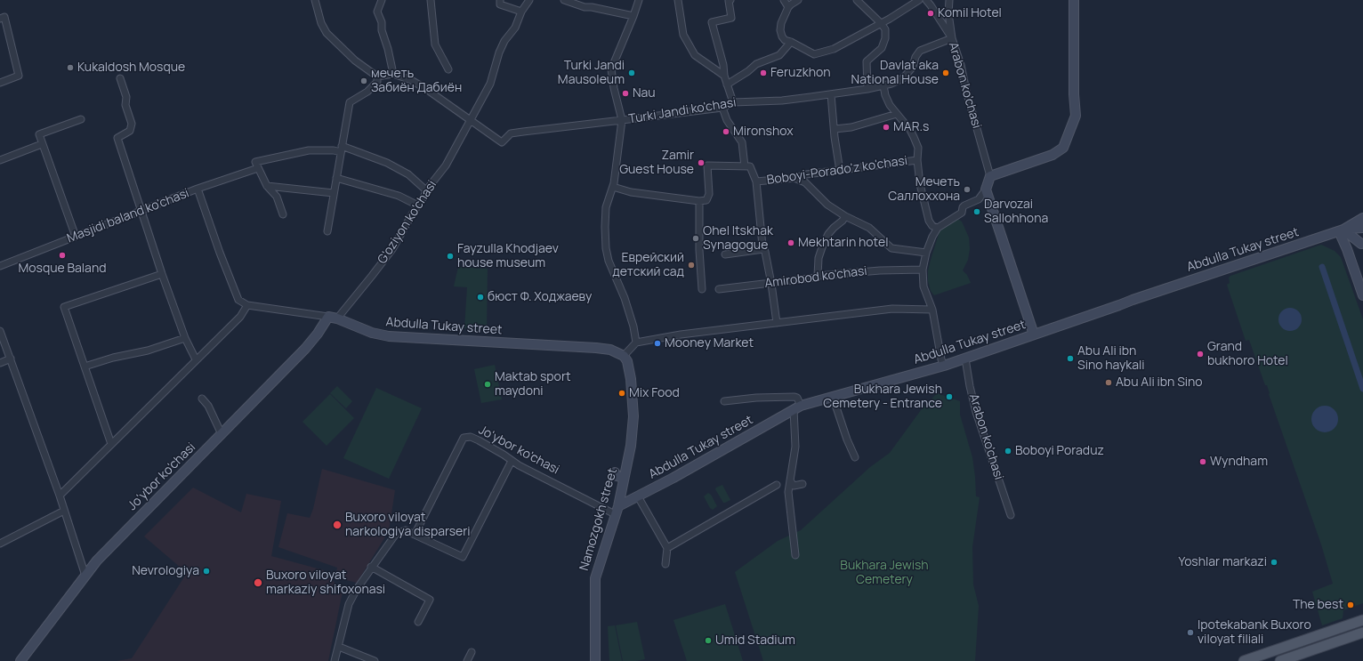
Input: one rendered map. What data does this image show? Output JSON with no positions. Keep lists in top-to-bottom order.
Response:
{
  "streets": {
    "street": [
      "Arabon ko'chasi",
      "Turki Jandi ko'chasi",
      "Boboyi-Porado'z ko'chasi",
      "Masjidi baland ko'chasi",
      "G'oziyon ko'chasi",
      "Abdulla Tukay street",
      "Amirobod ko'chasi",
      "Jo'ybor ko'chasi",
      "Namozgokh street"
    ]
  },
  "crossings": [
    ["Arabon ko'chasi", "Turki Jandi ko'chasi"],
    ["Arabon ko'chasi", "Abdulla Tukay street"],
    ["Turki Jandi ko'chasi", "G'oziyon ko'chasi"],
    ["G'oziyon ko'chasi", "Abdulla Tukay street"],
    ["G'oziyon ko'chasi", "Jo'ybor ko'chasi"],
    ["Abdulla Tukay street", "Jo'ybor ko'chasi"],
    ["Abdulla Tukay street", "Namozgokh street"],
    ["Jo'ybor ko'chasi", "Namozgokh street"]
  ],
  "parks": ["Bukhara Jewish Cemetery"],
  "places": [
    "Komil Hotel",
    "Kukaldosh Mosque",
    "Turki Jandi Mausoleum",
    "Feruzkhon",
    "Davlat aka National House",
    "мечеть Забиён Дабиён",
    "Nau",
    "MAR.s",
    "Mironshox",
    "Zamir Guest House",
    "Мечеть Саллоххона",
    "Darvozai Sallohhona",
    "Ohel Itskhak Synagogue",
    "Mekhtarin hotel",
    "Mosque Baland",
    "Fayzulla Khodjaev house museum",
    "Еврейский детский сад",
    "бюст Ф. Ходжаеву",
    "Mooney Market",
    "Grand bukhoro Hotel",
    "Abu Ali ibn Sino haykali",
    "Abu Ali ibn Sino",
    "Maktab sport maydoni",
    "Mix Food",
    "Bukhara Jewish Cemetery - Entrance",
    "Boboyi Poraduz",
    "Wyndham",
    "Buxoro viloyat narkologiya disparseri",
    "Yoshlar markazi",
    "Nevrologiya",
    "Buxoro viloyat markaziy shifoxonasi",
    "The best",
    "Ipotekabank Buxoro viloyat filiali",
    "Umid Stadium"
  ]
}
